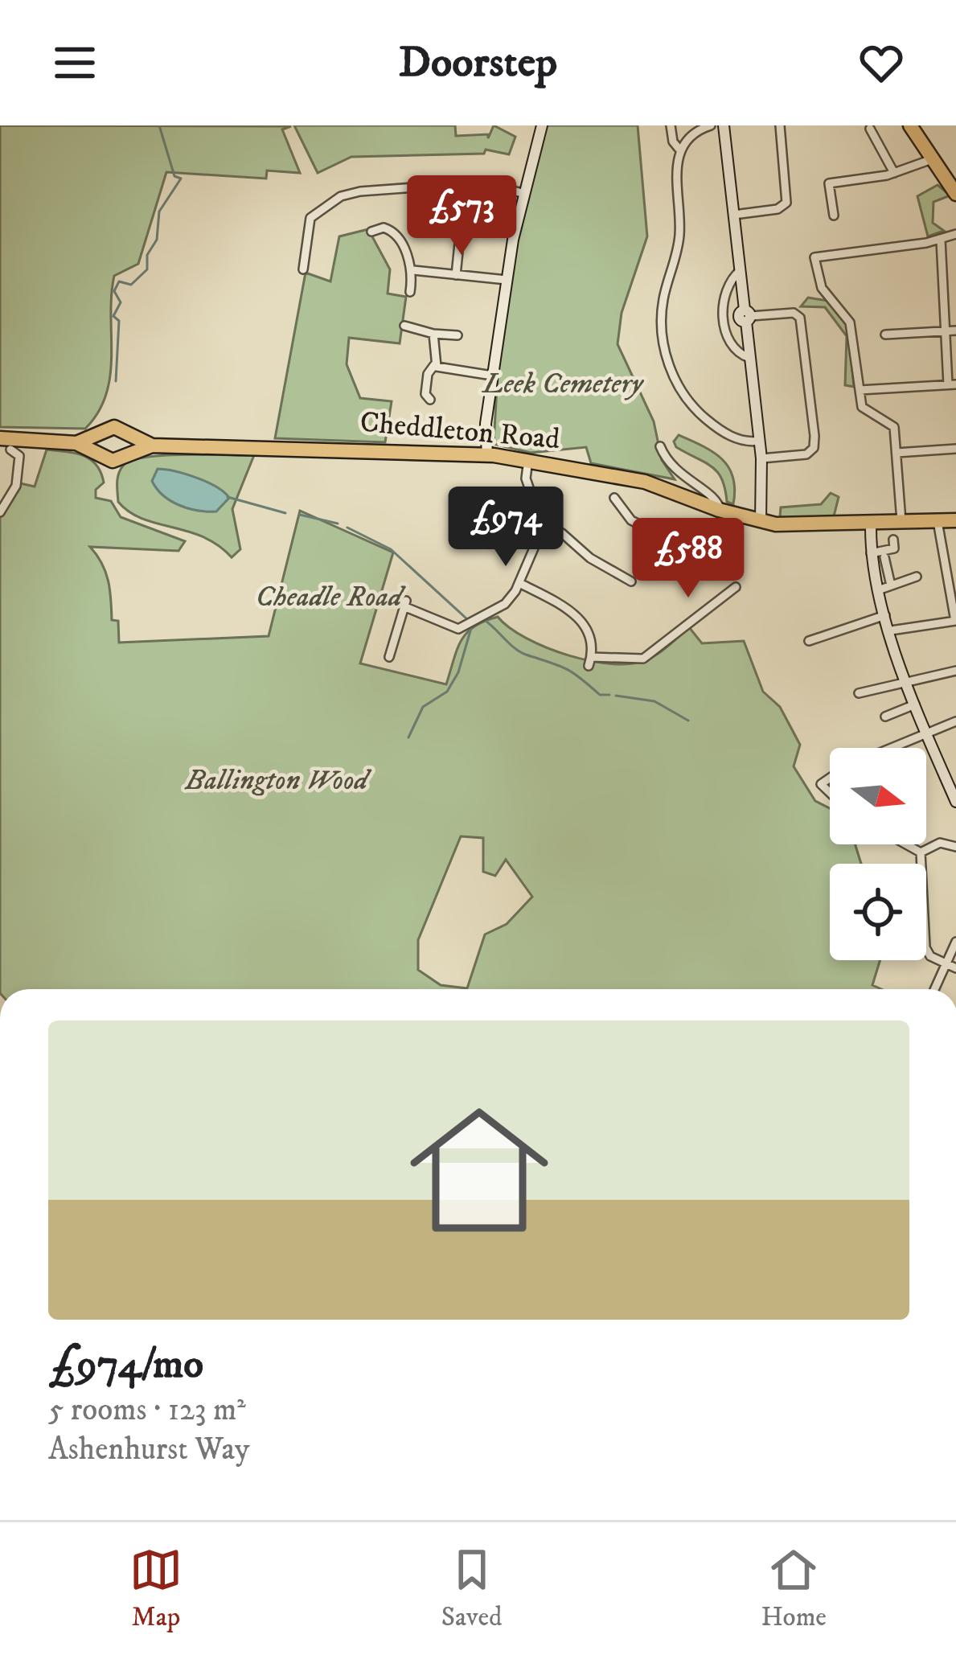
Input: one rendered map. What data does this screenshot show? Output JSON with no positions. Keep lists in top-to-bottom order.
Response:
{
  "streets": {
    "highway": ["Cheddleton Road"]
  },
  "parks": ["Leek Cemetery", "Cheadle Road", "Ballington Wood"],
  "north": "right",
  "page": {
    "header": "Doorstep",
    "price": ["£573", "£974", "£588"],
    "list": [
      {
        "name": "£974/mo",
        "note": "5 rooms · 123 m² · Ashenhurst Way"
      }
    ],
    "tabs": ["Map", "Saved", "Home"]
  }
}
